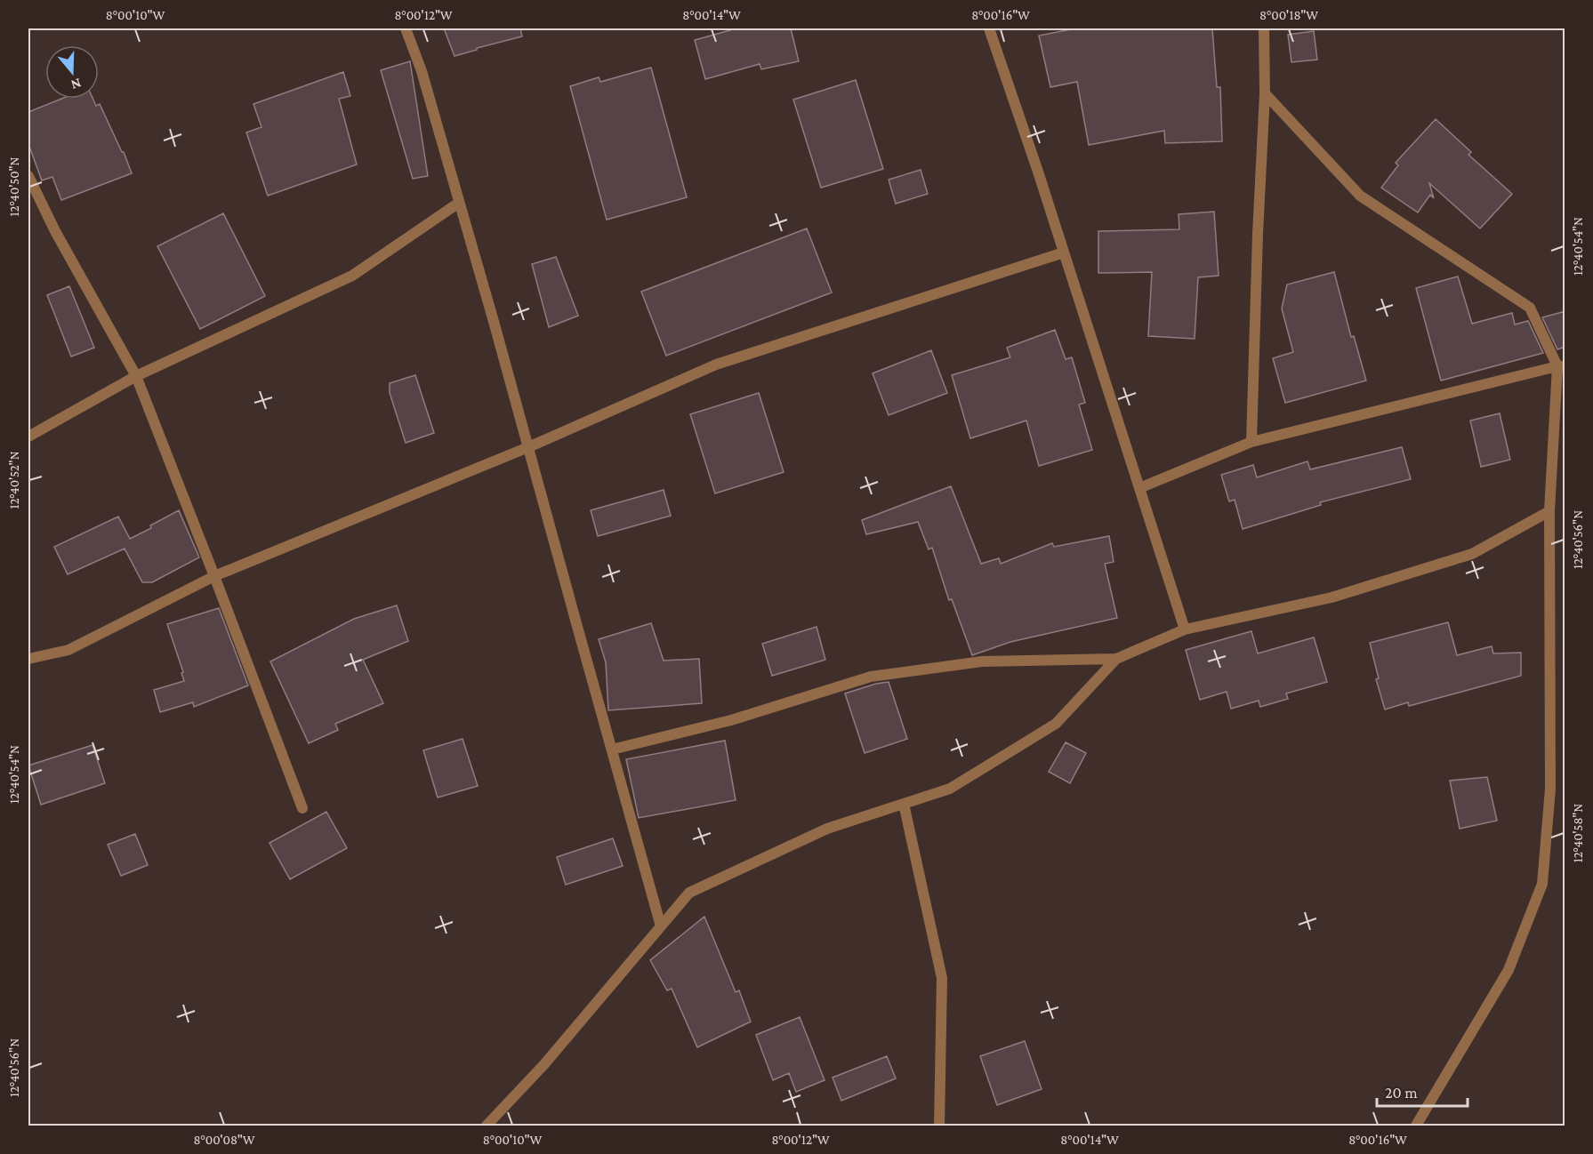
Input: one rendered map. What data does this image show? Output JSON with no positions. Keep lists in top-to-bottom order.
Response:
{
  "scale_bar": "20 m",
  "north": "bottom",
  "coordinates": [
    "8°00'10\"W",
    "8°00'12\"W",
    "8°00'14\"W",
    "8°00'16\"W",
    "8°00'18\"W",
    "12°40'50\"N",
    "12°40'54\"N",
    "12°40'52\"N",
    "12°40'56\"N",
    "12°40'58\"N",
    "8°00'08\"W"
  ]
}
